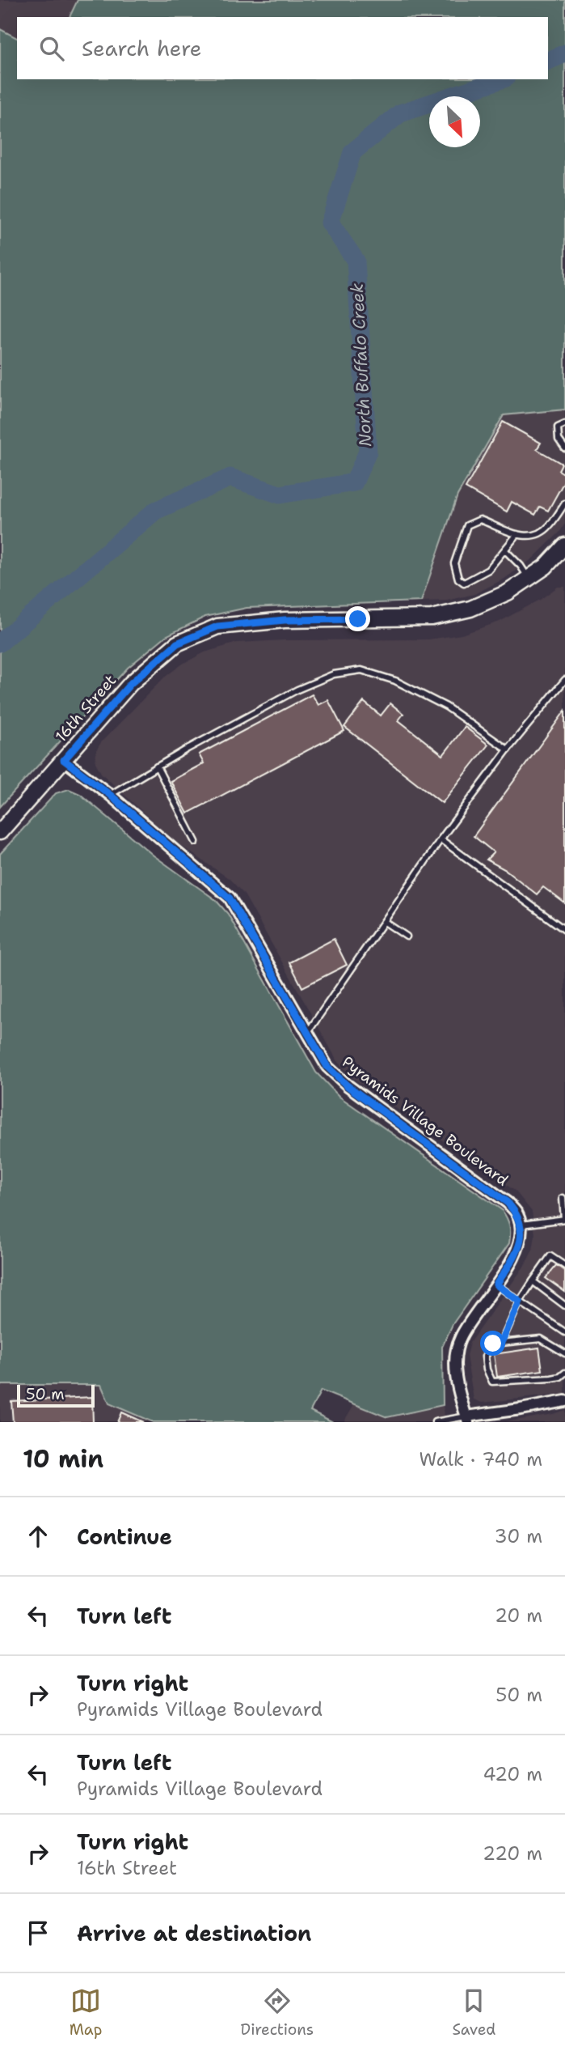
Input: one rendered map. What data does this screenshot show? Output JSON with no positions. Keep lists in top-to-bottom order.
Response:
{
  "streets": {
    "street": ["16th Street", "Pyramids Village Boulevard"]
  },
  "crossings": [
    ["16th Street", "Pyramids Village Boulevard"]
  ],
  "water": ["North Buffalo Creek"],
  "scale_bar": "50 m",
  "north": "bottom right",
  "page": {
    "search": "Search here",
    "scale": "50 m",
    "heading": ["10 min", "Walk · 740 m"],
    "list": [
      ["Continue", "30 m"],
      ["Turn left", "20 m"],
      ["Turn right", "Pyramids Village Boulevard", "50 m"],
      ["Turn left", "Pyramids Village Boulevard", "420 m"],
      ["Turn right", "16th Street", "220 m"],
      "Arrive at destination"
    ],
    "nav": ["Map", "Directions", "Saved"]
  }
}
